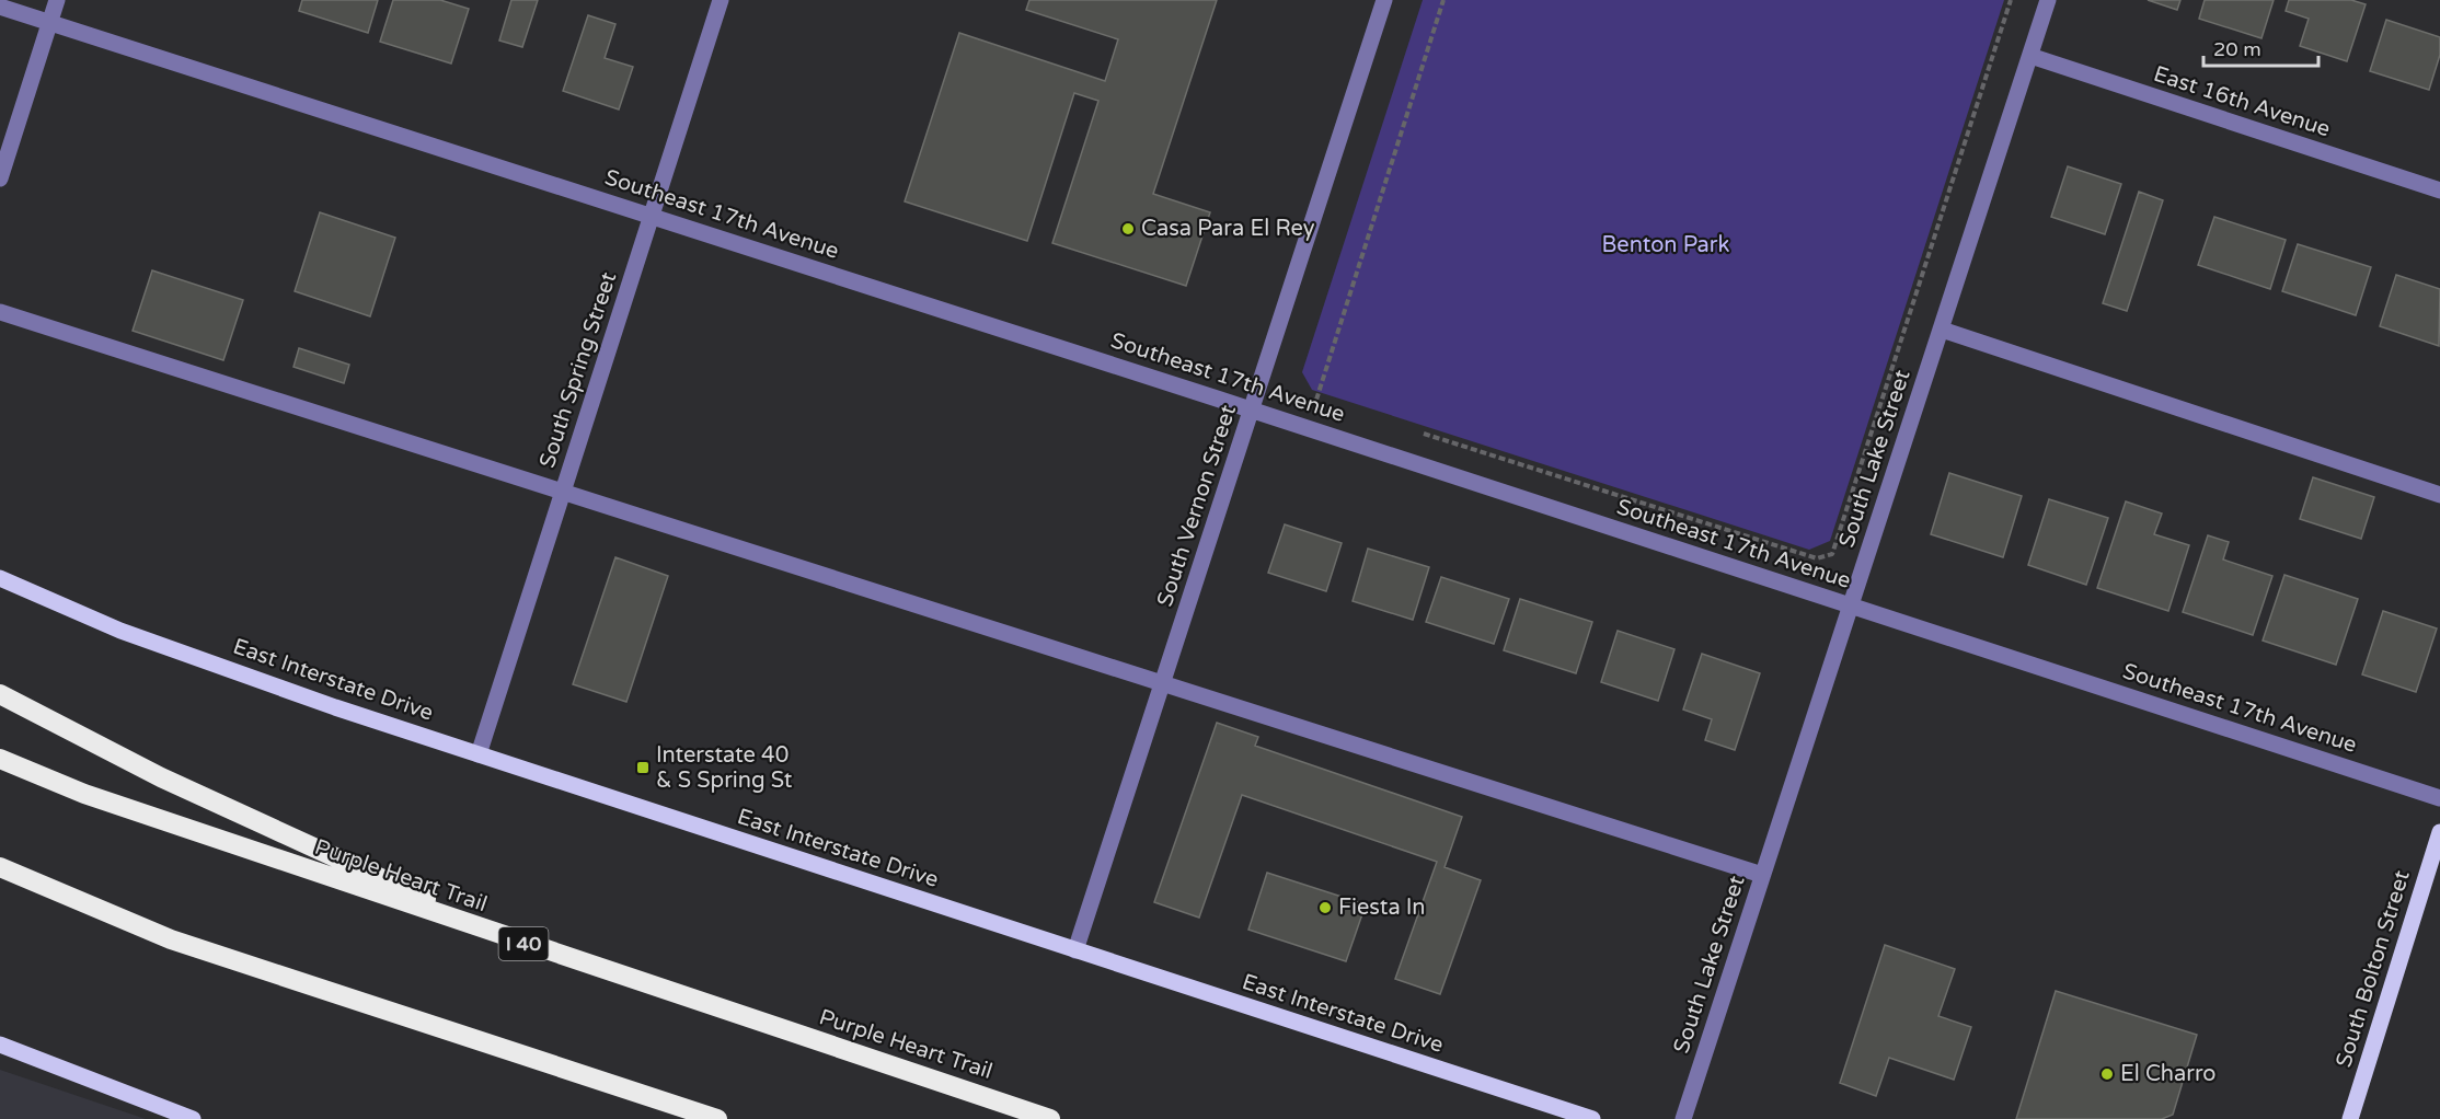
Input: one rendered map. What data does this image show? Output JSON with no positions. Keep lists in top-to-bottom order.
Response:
{
  "streets": {
    "highway": ["Purple Heart Trail", "I 40"],
    "main road": ["East Interstate Drive", "South Bolton Street"],
    "street": [
      "East 16th Avenue",
      "Southeast 17th Avenue",
      "South Spring Street",
      "South Lake Street",
      "South Vernon Street"
    ]
  },
  "crossings": [
    ["East 16th Avenue", "South Lake Street"],
    ["Southeast 17th Avenue", "South Spring Street"],
    ["Southeast 17th Avenue", "South Lake Street"],
    ["Southeast 17th Avenue", "South Vernon Street"],
    ["South Spring Street", "East Interstate Drive"],
    ["South Vernon Street", "East Interstate Drive"]
  ],
  "parks": ["Benton Park"],
  "places": {
    "other": ["Casa Para El Rey", "Fiesta In", "El Charro"],
    "transit": ["Interstate 40 & S Spring St"]
  },
  "scale_bar": "20 m"
}
